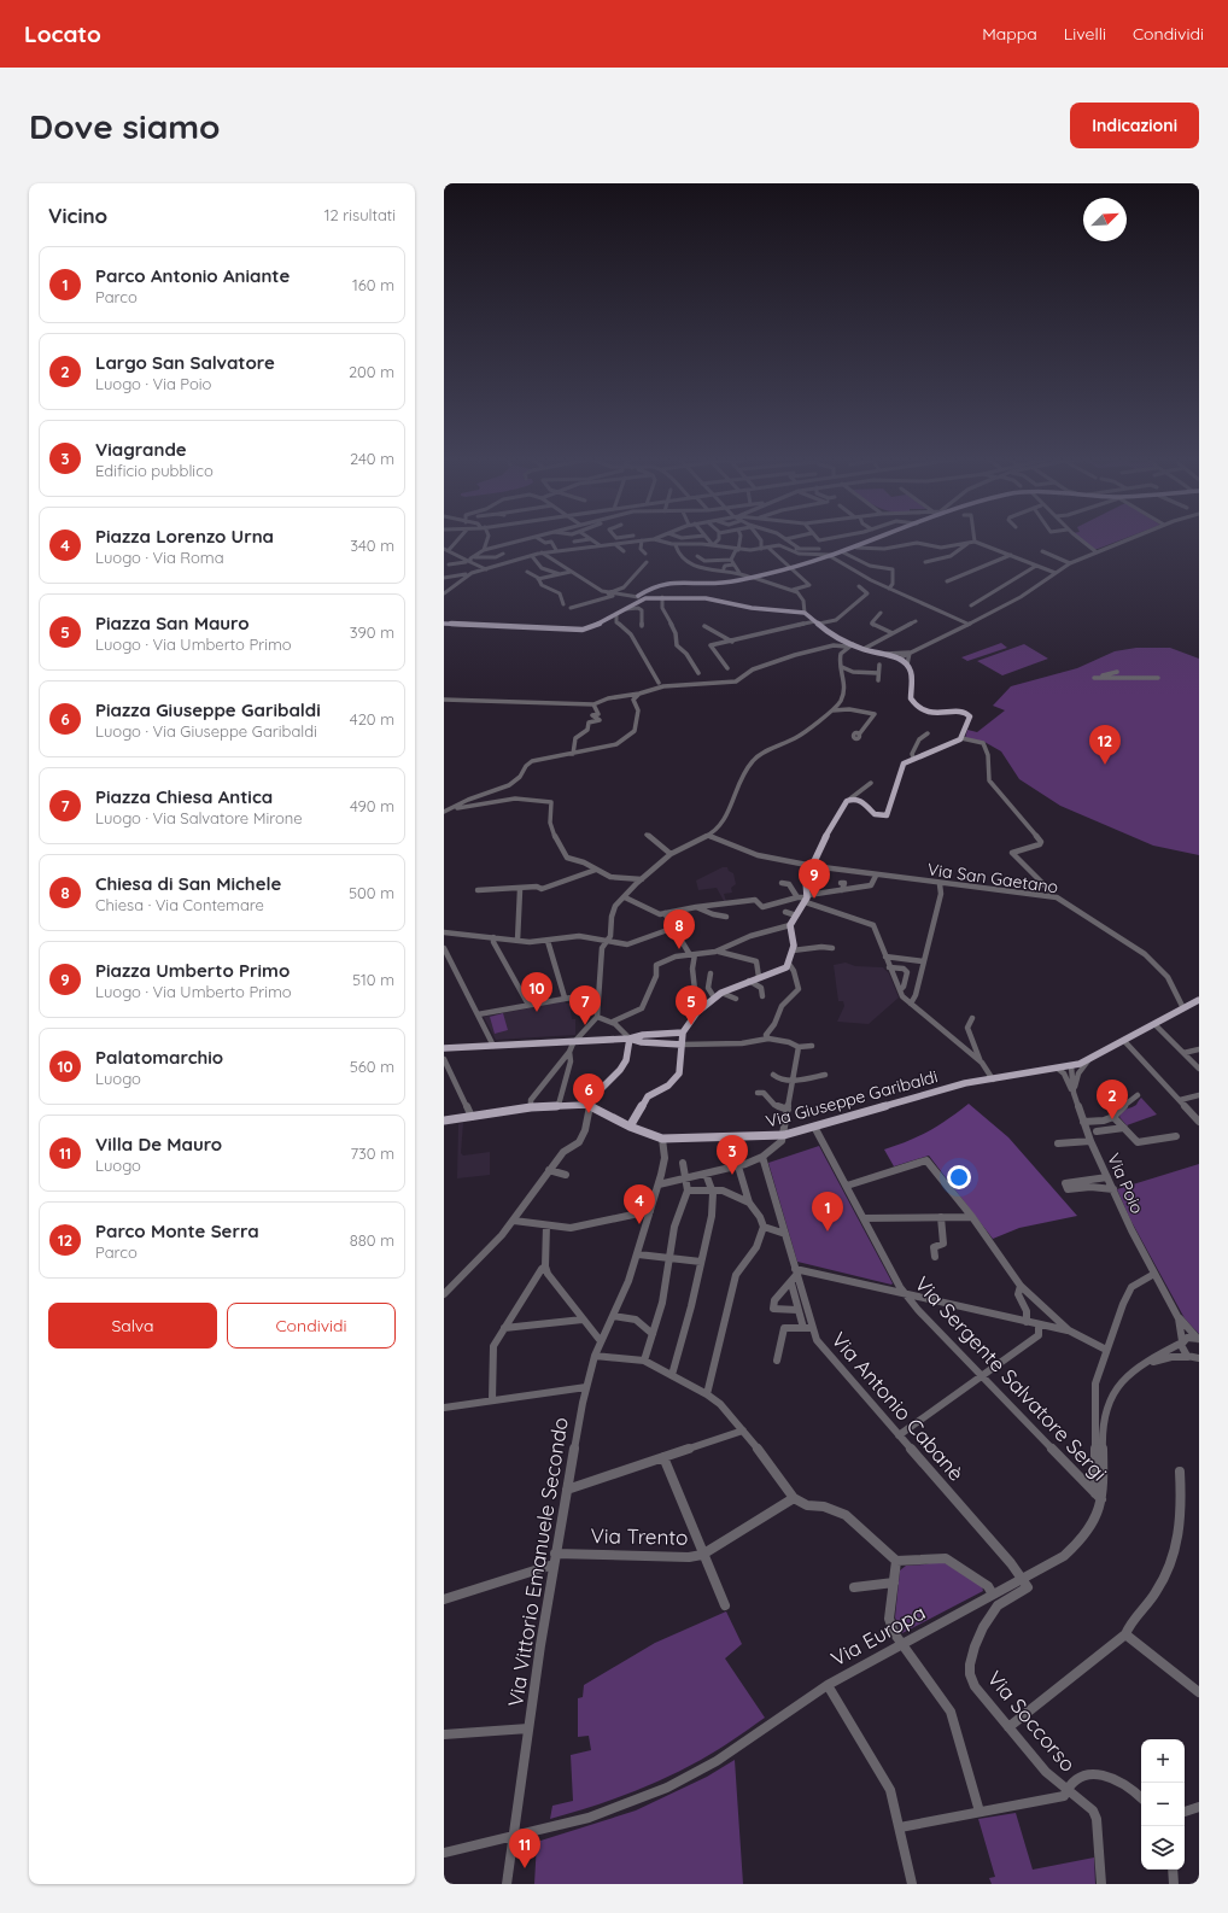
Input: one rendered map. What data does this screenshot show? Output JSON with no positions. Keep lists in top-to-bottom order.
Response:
{
  "streets": {
    "main road": ["Via Giuseppe Garibaldi"],
    "street": [
      "Via San Gaetano",
      "Via Poio",
      "Via Sergente Salvatore Sergi",
      "Via Antonio Cabanè",
      "Via Trento",
      "Via Vittorio Emanuele Secondo",
      "Via Europa",
      "Via Soccorso"
    ]
  },
  "crossings": [
    ["Via San Gaetano", "Via Giuseppe Garibaldi"],
    ["Via Giuseppe Garibaldi", "Via Poio"],
    ["Via Giuseppe Garibaldi", "Via Sergente Salvatore Sergi"],
    ["Via Sergente Salvatore Sergi", "Via Europa"],
    ["Via Antonio Cabanè", "Via Europa"],
    ["Via Antonio Cabanè", "Via Soccorso"],
    ["Via Trento", "Via Vittorio Emanuele Secondo"],
    ["Via Vittorio Emanuele Secondo", "Via Europa"],
    ["Via Europa", "Via Soccorso"]
  ],
  "north": "top right",
  "page": {
    "header": "Locato",
    "nav": ["Mappa", "Livelli", "Condividi"],
    "buttons": [
      "Indicazioni",
      ["Salva", "Condividi"]
    ],
    "title": "Dove siamo",
    "heading": ["Vicino", "12 risultati"],
    "list": [
      {
        "mark": "1",
        "name": "Parco Antonio Aniante",
        "note": "Parco",
        "value": "160 m"
      },
      {
        "mark": "2",
        "name": "Largo San Salvatore",
        "note": "Luogo · Via Poio",
        "value": "200 m"
      },
      {
        "mark": "3",
        "name": "Viagrande",
        "note": "Edificio pubblico",
        "value": "240 m"
      },
      {
        "mark": "4",
        "name": "Piazza Lorenzo Urna",
        "note": "Luogo · Via Roma",
        "value": "340 m"
      },
      {
        "mark": "5",
        "name": "Piazza San Mauro",
        "note": "Luogo · Via Umberto Primo",
        "value": "390 m"
      },
      {
        "mark": "6",
        "name": "Piazza Giuseppe Garibaldi",
        "note": "Luogo · Via Giuseppe Garibaldi",
        "value": "420 m"
      },
      {
        "mark": "7",
        "name": "Piazza Chiesa Antica",
        "note": "Luogo · Via Salvatore Mirone",
        "value": "490 m"
      },
      {
        "mark": "8",
        "name": "Chiesa di San Michele",
        "note": "Chiesa · Via Contemare",
        "value": "500 m"
      },
      {
        "mark": "9",
        "name": "Piazza Umberto Primo",
        "note": "Luogo · Via Umberto Primo",
        "value": "510 m"
      },
      {
        "mark": "10",
        "name": "Palatomarchio",
        "note": "Luogo",
        "value": "560 m"
      },
      {
        "mark": "11",
        "name": "Villa De Mauro",
        "note": "Luogo",
        "value": "730 m"
      },
      {
        "mark": "12",
        "name": "Parco Monte Serra",
        "note": "Parco",
        "value": "880 m"
      }
    ],
    "pins": [
      "12",
      "9",
      "8",
      "10",
      "5",
      "7",
      "6",
      "2",
      "3",
      "4",
      "1",
      "11"
    ],
    "map_buttons": ["+", "−"]
  }
}
